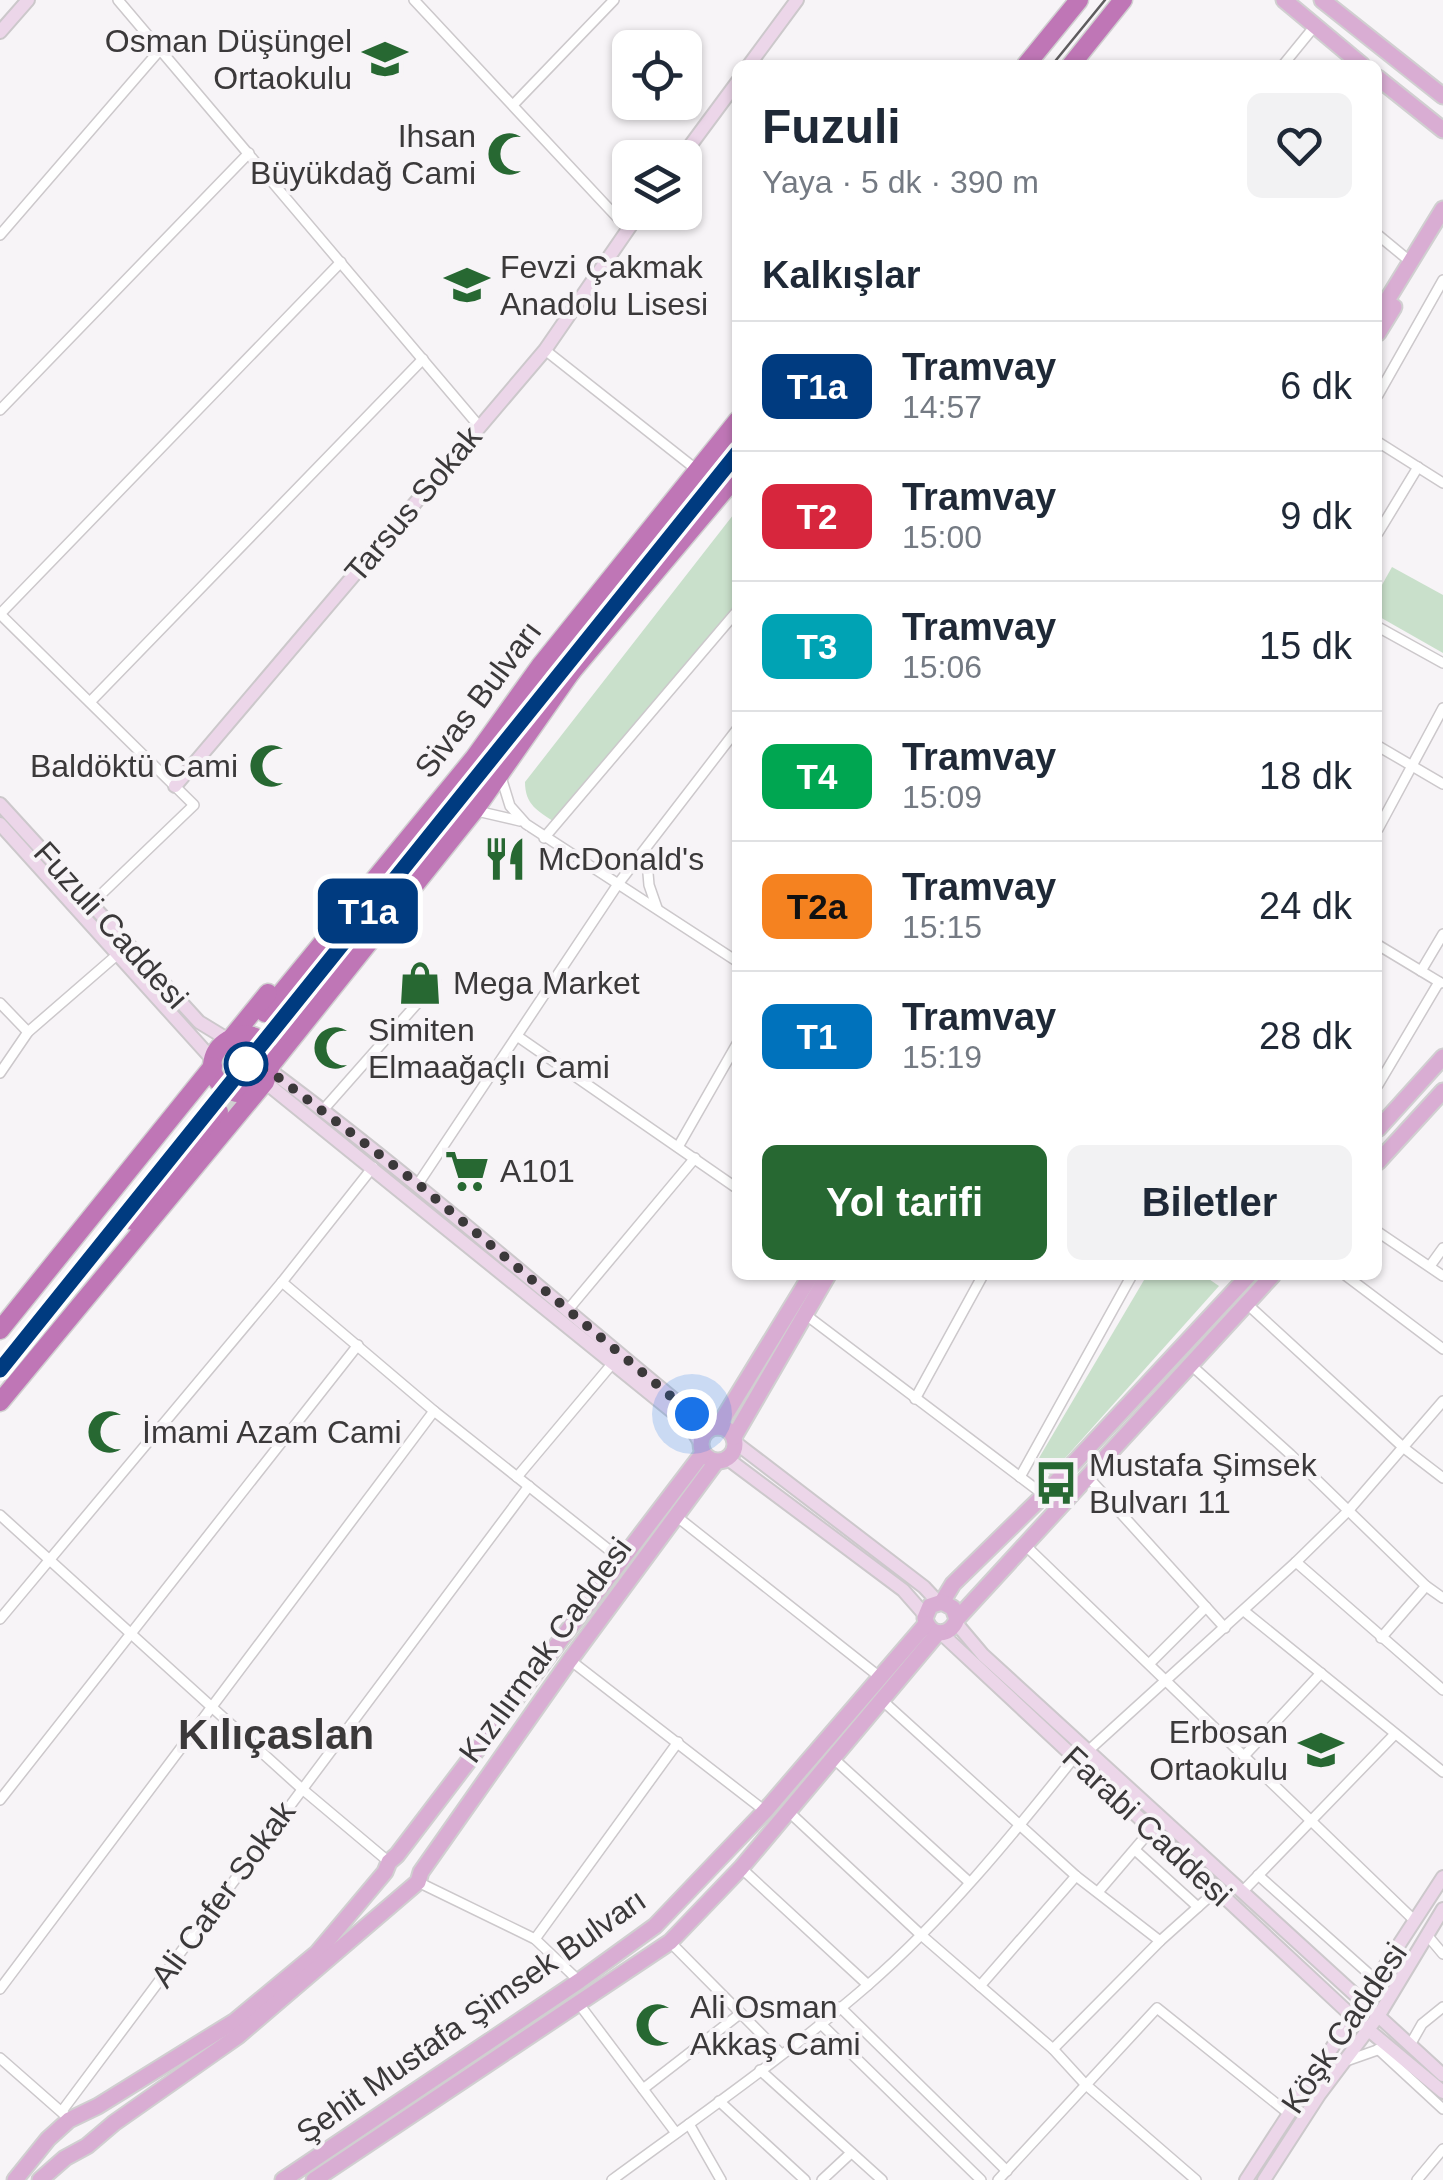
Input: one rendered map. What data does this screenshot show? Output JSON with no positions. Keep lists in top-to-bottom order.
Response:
{
  "streets": {
    "highway": ["Sivas Bulvarı"],
    "main road": ["Kızılırmak Caddesi", "Şehit Mustafa Şimsek Bulvarı"],
    "street": [
      "Tarsus Sokak",
      "Fuzuli Caddesi",
      "Farabi Caddesi",
      "Ali Cafer Sokak",
      "Köşk Caddesi"
    ]
  },
  "crossings": [
    ["Fuzuli Caddesi", "Farabi Caddesi"],
    ["Kızılırmak Caddesi", "Farabi Caddesi"],
    ["Kızılırmak Caddesi", "Ali Cafer Sokak"],
    ["Farabi Caddesi", "Şehit Mustafa Şimsek Bulvarı"],
    ["Farabi Caddesi", "Köşk Caddesi"]
  ],
  "districts": ["Kılıçaslan"],
  "places": {
    "school or university": ["Osman Düşüngel Ortaokulu", "Fevzi Çakmak Anadolu Lisesi", "Erbosan Ortaokulu"],
    "mosque": [
      "Ihsan Büyükdağ Cami",
      "Baldöktü Cami",
      "Simiten Elmaağaçlı Cami",
      "İmami Azam Cami",
      "Ali Osman Akkaş Cami"
    ],
    "restaurant": ["McDonald's"],
    "shop": ["Mega Market"],
    "supermarket": ["A101"],
    "bus stop": ["Mustafa Şimsek Bulvarı 11"]
  },
  "lines": ["tram line T1a"],
  "page": {
    "on_map": "T1a",
    "heading": [
      ["Fuzuli", "Yaya · 5 dk · 390 m"],
      "Kalkışlar"
    ],
    "list": [
      {
        "mark": "T1a",
        "name": "Tramvay",
        "note": "14:57",
        "value": "6 dk"
      },
      {
        "mark": "T2",
        "name": "Tramvay",
        "note": "15:00",
        "value": "9 dk"
      },
      {
        "mark": "T3",
        "name": "Tramvay",
        "note": "15:06",
        "value": "15 dk"
      },
      {
        "mark": "T4",
        "name": "Tramvay",
        "note": "15:09",
        "value": "18 dk"
      },
      {
        "mark": "T2a",
        "name": "Tramvay",
        "note": "15:15",
        "value": "24 dk"
      },
      {
        "mark": "T1",
        "name": "Tramvay",
        "note": "15:19",
        "value": "28 dk"
      }
    ],
    "buttons": ["Yol tarifi", "Biletler"]
  }
}
